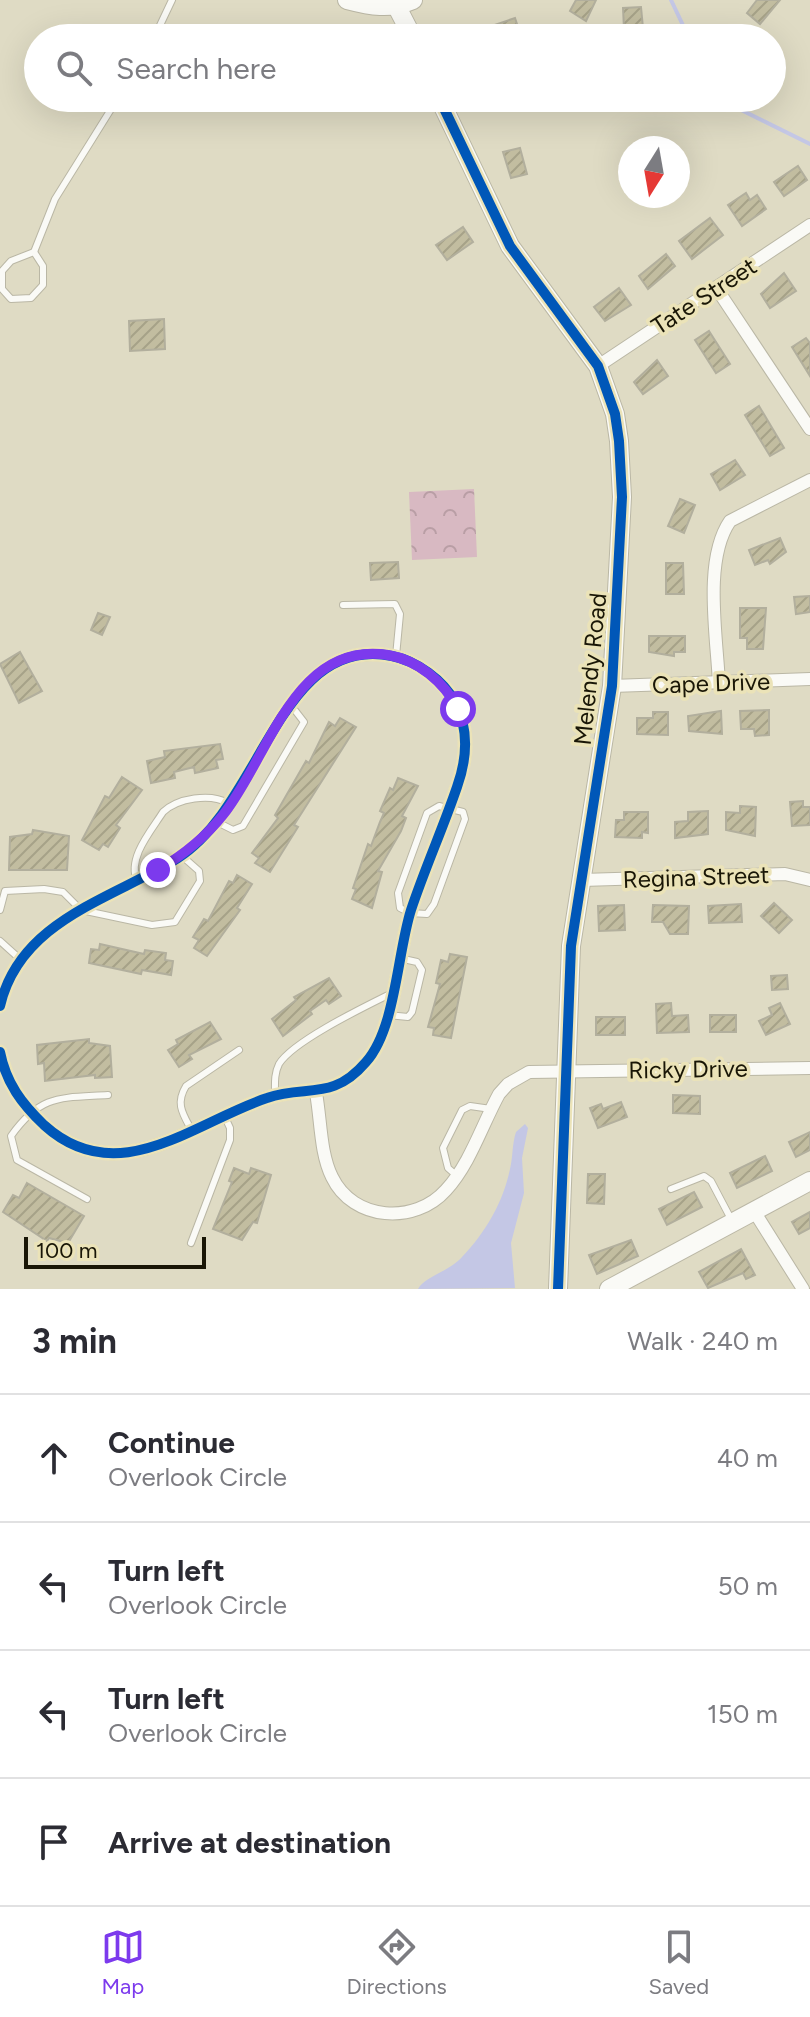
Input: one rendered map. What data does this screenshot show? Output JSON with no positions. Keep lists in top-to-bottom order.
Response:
{
  "streets": {
    "street": [
      "Tate Street",
      "Melendy Road",
      "Cape Drive",
      "Regina Street",
      "Ricky Drive"
    ]
  },
  "crossings": [
    ["Tate Street", "Melendy Road"],
    ["Melendy Road", "Cape Drive"],
    ["Melendy Road", "Regina Street"],
    ["Melendy Road", "Ricky Drive"]
  ],
  "scale_bar": "100 m",
  "north": "bottom",
  "page": {
    "search": "Search here",
    "scale": "100 m",
    "heading": ["3 min", "Walk · 240 m"],
    "list": [
      ["Continue", "Overlook Circle", "40 m"],
      ["Turn left", "Overlook Circle", "50 m"],
      ["Turn left", "Overlook Circle", "150 m"],
      "Arrive at destination"
    ],
    "nav": ["Map", "Directions", "Saved"]
  }
}
